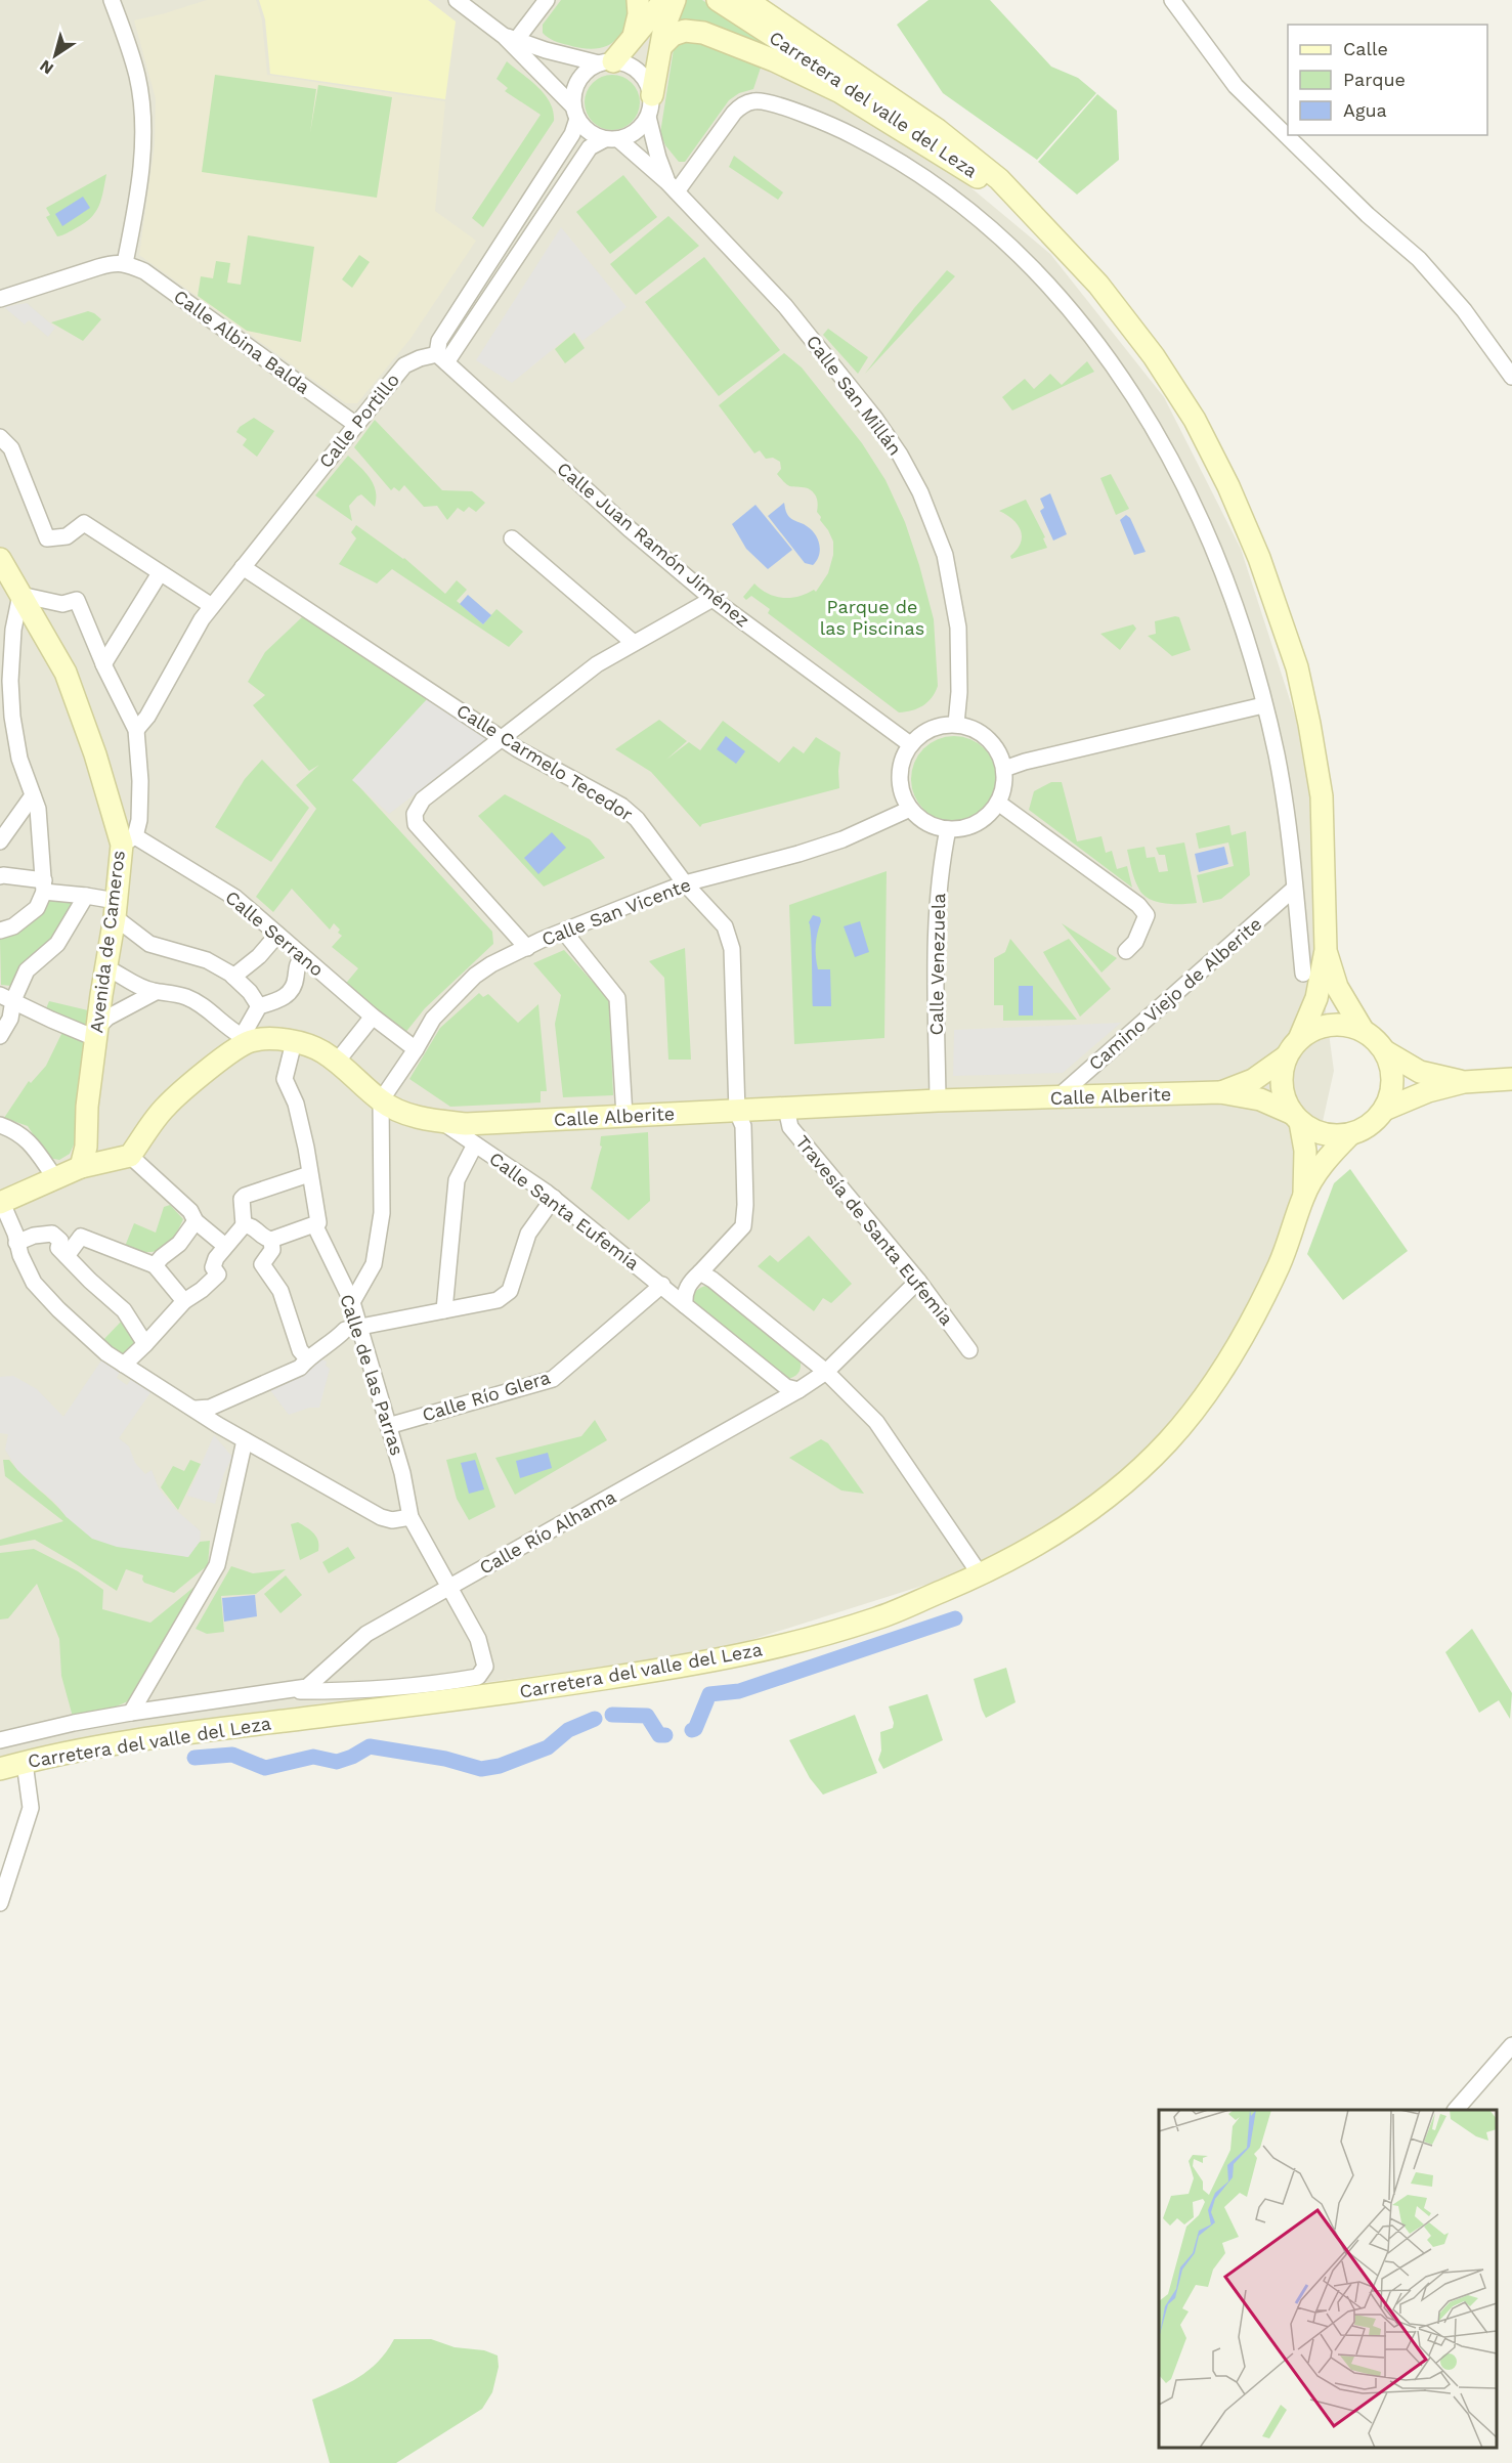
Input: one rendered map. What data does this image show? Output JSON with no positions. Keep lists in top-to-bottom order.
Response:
{
  "streets": {
    "main road": ["Carretera del valle del Leza", "Avenida de Cameros", "Calle Alberite"],
    "street": [
      "Calle Albina Balda",
      "Calle San Millán",
      "Calle Portillo",
      "Calle Juan Ramón Jiménez",
      "Calle Carmelo Tecedor",
      "Calle San Vicente",
      "Calle Serrano",
      "Calle Venezuela",
      "Camino Viejo de Alberite",
      "Calle Santa Eufemia",
      "Travesía de Santa Eufemia",
      "Calle de las Parras",
      "Calle Río Glera",
      "Calle Río Alhama"
    ]
  },
  "crossings": [
    ["Carretera del valle del Leza", "Calle Alberite"],
    ["Calle Albina Balda", "Calle Portillo"],
    ["Calle San Millán", "Calle Juan Ramón Jiménez"],
    ["Calle San Millán", "Calle San Vicente"],
    ["Calle San Millán", "Calle Venezuela"],
    ["Calle Portillo", "Calle Juan Ramón Jiménez"],
    ["Calle Portillo", "Calle Carmelo Tecedor"],
    ["Calle Juan Ramón Jiménez", "Calle San Vicente"],
    ["Calle Juan Ramón Jiménez", "Calle Venezuela"],
    ["Calle Carmelo Tecedor", "Calle San Vicente"],
    ["Calle Carmelo Tecedor", "Calle Alberite"],
    ["Calle San Vicente", "Calle Serrano"],
    ["Calle San Vicente", "Calle Venezuela"],
    ["Calle San Vicente", "Calle Alberite"],
    ["Calle Serrano", "Avenida de Cameros"],
    ["Calle Venezuela", "Calle Alberite"],
    ["Camino Viejo de Alberite", "Calle Alberite"],
    ["Calle Alberite", "Calle Santa Eufemia"],
    ["Calle Alberite", "Travesía de Santa Eufemia"],
    ["Calle Alberite", "Calle de las Parras"],
    ["Calle Santa Eufemia", "Calle Río Glera"],
    ["Calle Santa Eufemia", "Calle Río Alhama"],
    ["Calle de las Parras", "Calle Río Glera"],
    ["Calle de las Parras", "Calle Río Alhama"]
  ],
  "parks": ["Parque de las Piscinas"],
  "legend": ["Calle", "Parque", "Agua"],
  "north": "bottom left"
}
